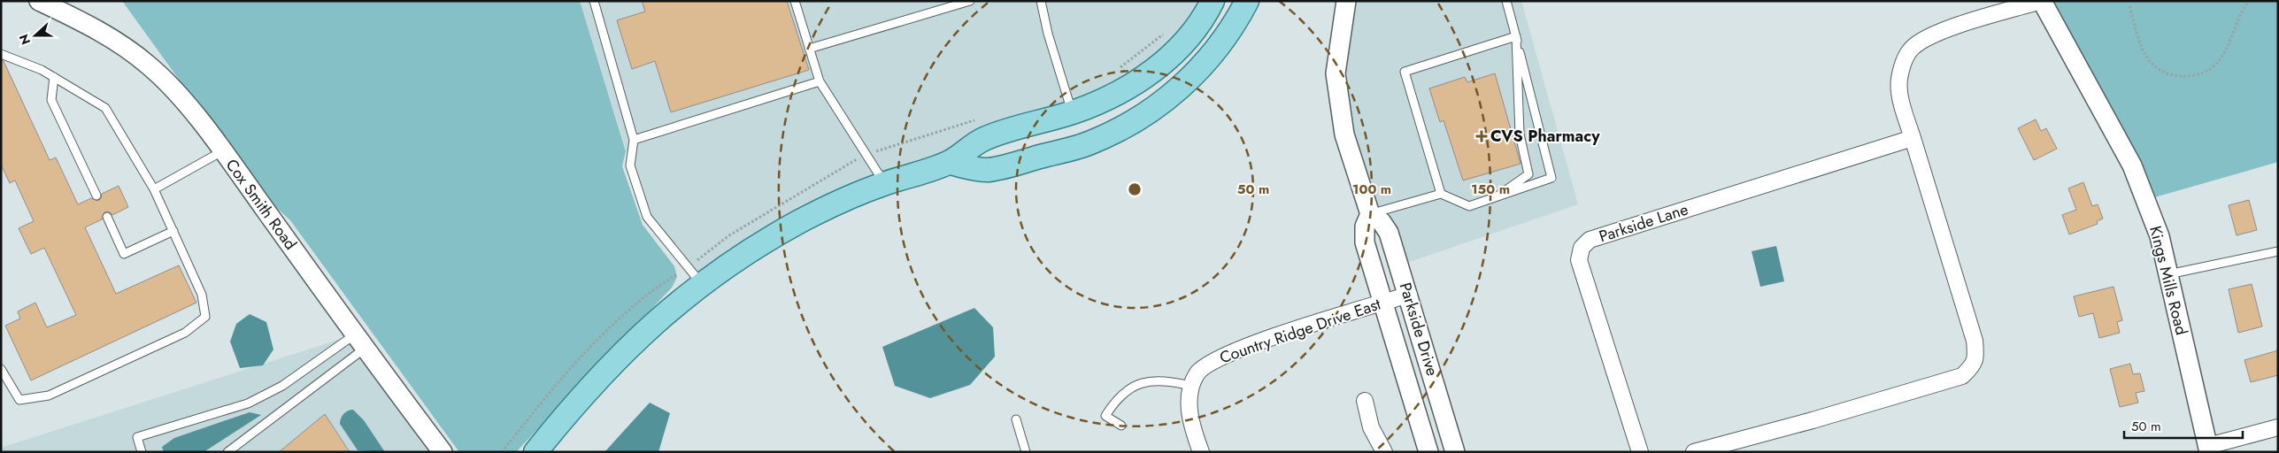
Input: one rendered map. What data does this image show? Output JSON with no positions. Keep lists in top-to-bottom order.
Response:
{
  "streets": {
    "street": [
      "Cox Smith Road",
      "Parkside Lane",
      "Kings Mills Road",
      "Parkside Drive",
      "Country Ridge Drive East"
    ]
  },
  "crossings": [
    ["Parkside Drive", "Country Ridge Drive East"]
  ],
  "places": {
    "health": ["CVS Pharmacy"]
  },
  "scale_bar": "50 m",
  "north": "left",
  "rings": ["50 m", "100 m", "150 m"]
}
